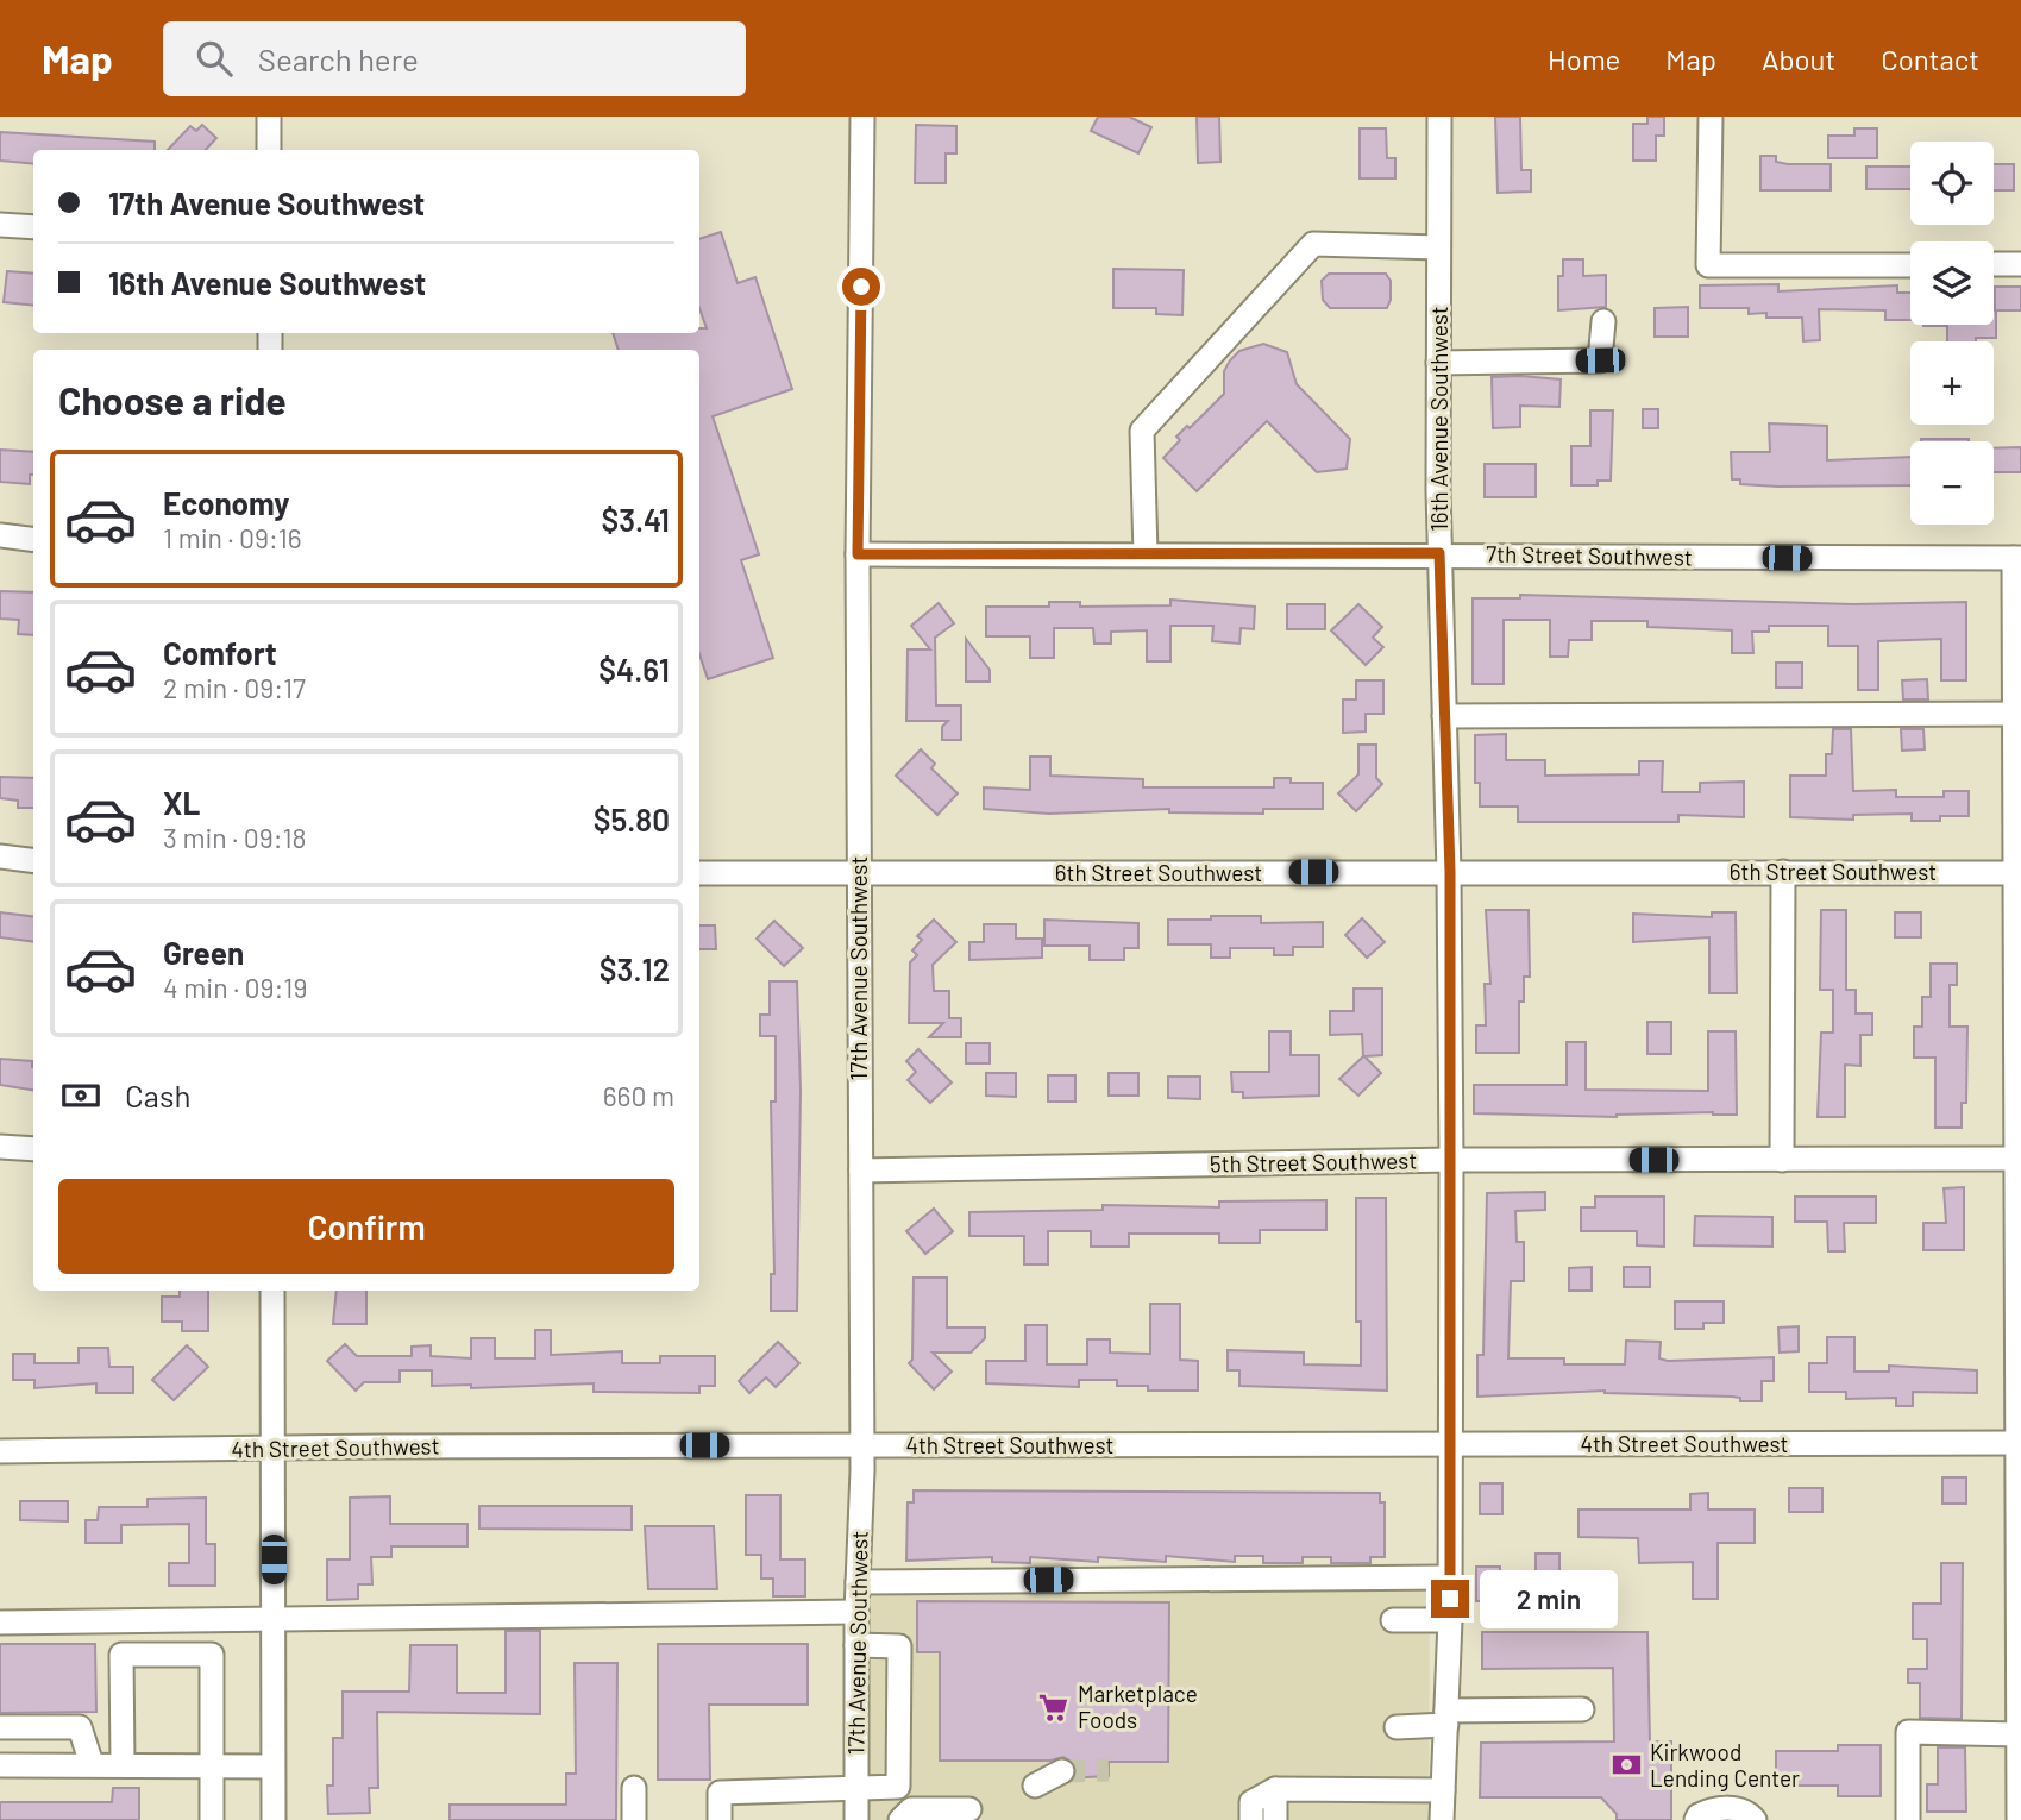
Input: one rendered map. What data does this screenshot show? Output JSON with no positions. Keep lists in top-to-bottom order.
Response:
{
  "streets": {
    "street": [
      "16th Avenue Southwest",
      "7th Street Southwest",
      "6th Street Southwest",
      "17th Avenue Southwest",
      "5th Street Southwest",
      "4th Street Southwest"
    ]
  },
  "crossings": [
    ["16th Avenue Southwest", "7th Street Southwest"],
    ["16th Avenue Southwest", "6th Street Southwest"],
    ["16th Avenue Southwest", "5th Street Southwest"],
    ["16th Avenue Southwest", "4th Street Southwest"],
    ["7th Street Southwest", "17th Avenue Southwest"],
    ["6th Street Southwest", "17th Avenue Southwest"],
    ["17th Avenue Southwest", "5th Street Southwest"],
    ["17th Avenue Southwest", "4th Street Southwest"]
  ],
  "places": {
    "supermarket": ["Marketplace Foods"],
    "bank": ["Kirkwood Lending Center"]
  },
  "page": {
    "header": "Map",
    "search": "Search here",
    "nav": [
      "Home",
      "Map",
      "About",
      "Contact"
    ],
    "map_buttons": ["+", "−"],
    "banner": ["17th Avenue Southwest", "16th Avenue Southwest"],
    "heading": "Choose a ride",
    "list": [
      {
        "name": "Economy",
        "note": "1 min · 09:16",
        "value": "$3.41"
      },
      {
        "name": "Comfort",
        "note": "2 min · 09:17",
        "value": "$4.61"
      },
      {
        "name": "XL",
        "note": "3 min · 09:18",
        "value": "$5.80"
      },
      {
        "name": "Green",
        "note": "4 min · 09:19",
        "value": "$3.12"
      }
    ],
    "pay": ["Cash", "660 m"],
    "buttons": "Confirm",
    "bubble": "2 min"
  }
}
